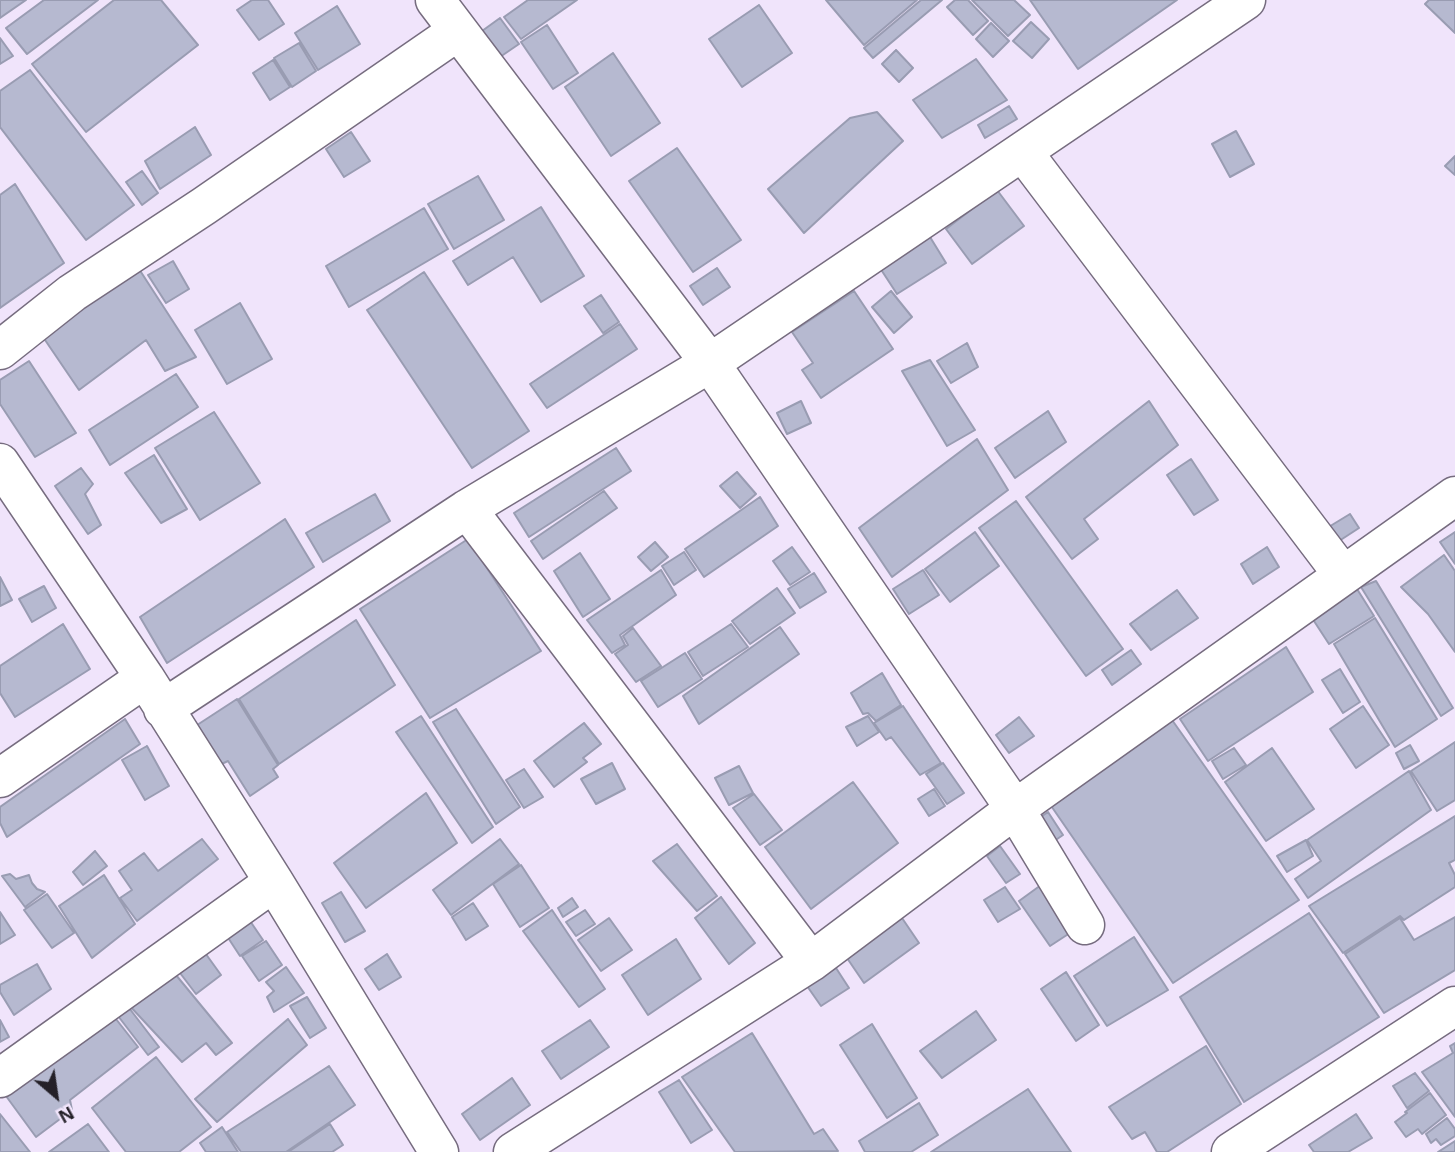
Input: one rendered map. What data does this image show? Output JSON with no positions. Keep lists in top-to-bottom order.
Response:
{
  "north": "bottom right"
}
